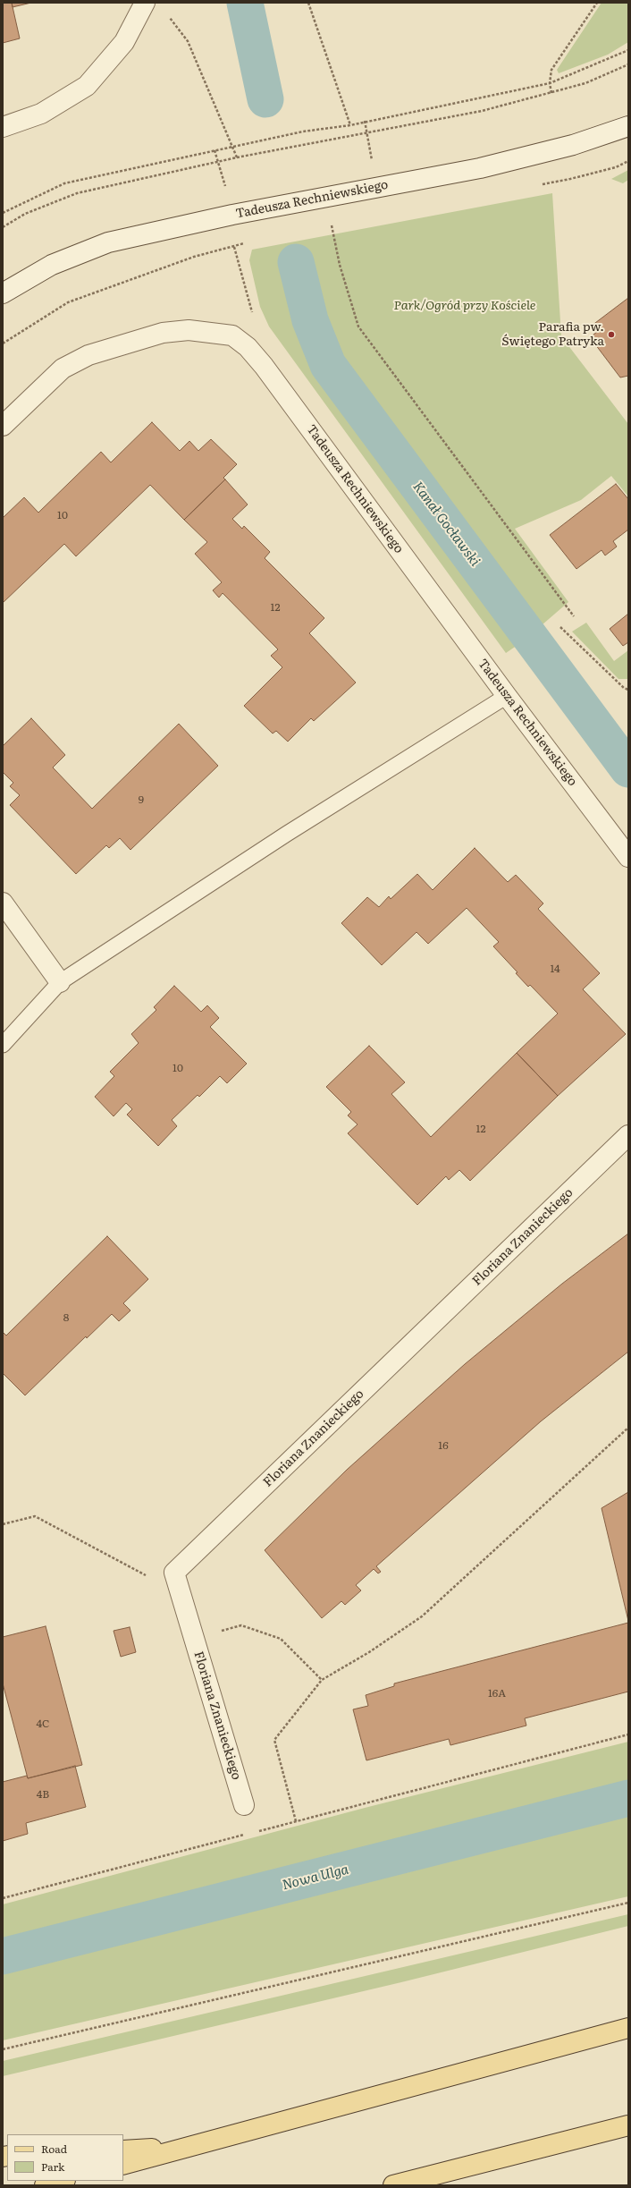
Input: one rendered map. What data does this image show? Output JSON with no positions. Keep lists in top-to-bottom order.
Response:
{
  "streets": {
    "street": ["Tadeusza Rechniewskiego", "Floriana Znanieckiego"]
  },
  "water": ["Kanał Gocławski", "Nowa Ulga"],
  "parks": ["Park/Ogród przy Kościele"],
  "places": ["Parafia pw. Świętego Patryka"],
  "house_numbers": [
    "10",
    "12",
    "9",
    "14",
    "10",
    "12",
    "8",
    "16",
    "16A",
    "4C",
    "4B"
  ],
  "legend": ["Road", "Park"]
}
